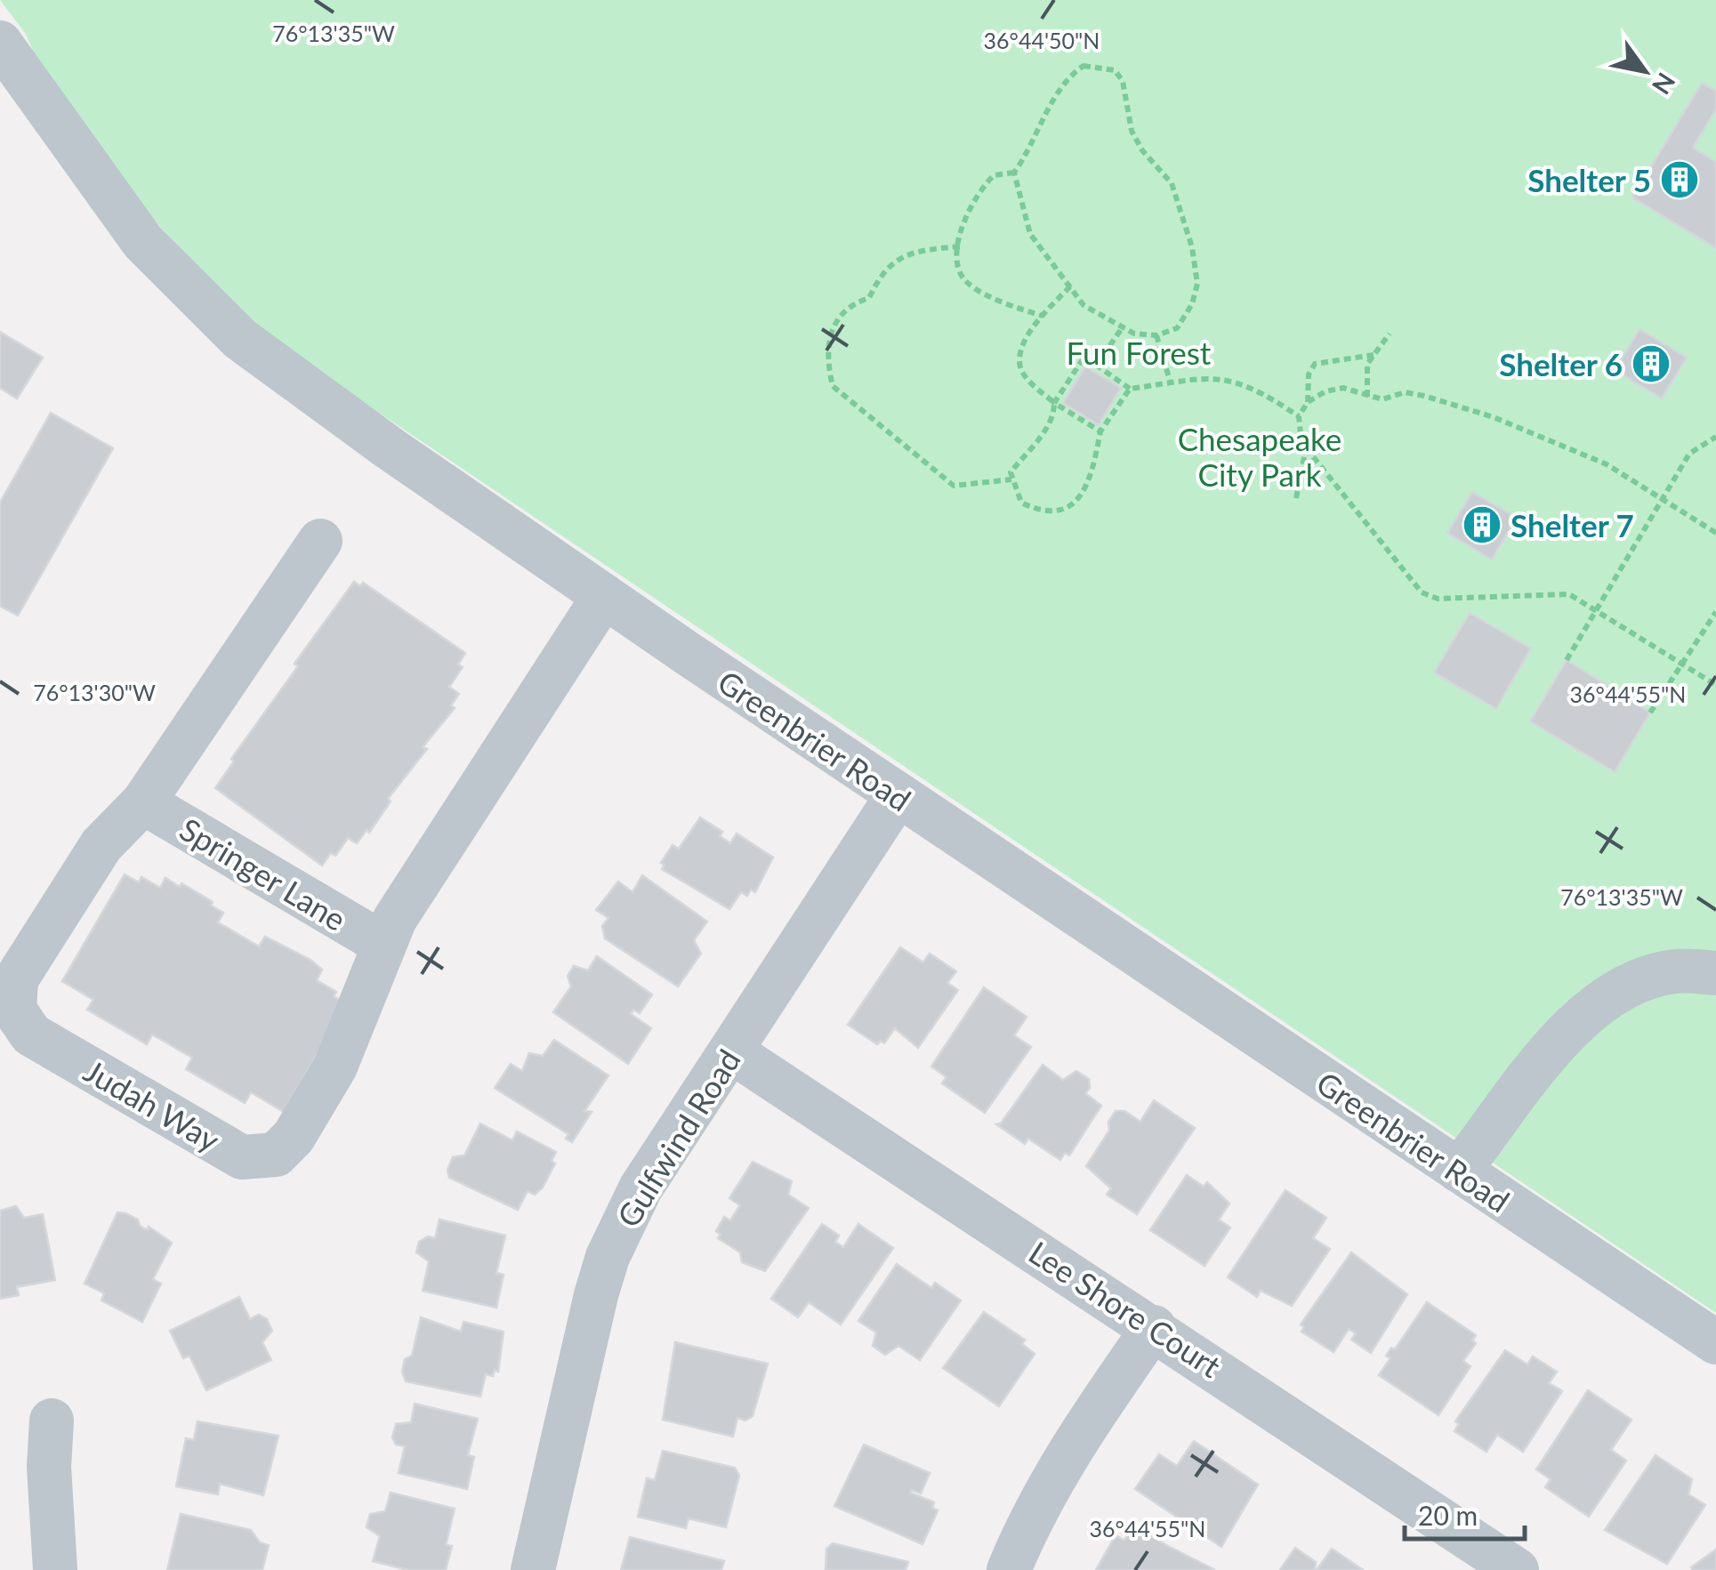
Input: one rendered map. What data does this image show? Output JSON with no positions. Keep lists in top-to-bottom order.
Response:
{
  "streets": {
    "street": [
      "Greenbrier Road",
      "Springer Lane",
      "Judah Way",
      "Gulfwind Road",
      "Lee Shore Court"
    ]
  },
  "crossings": [
    ["Greenbrier Road", "Judah Way"],
    ["Greenbrier Road", "Gulfwind Road"],
    ["Springer Lane", "Judah Way"],
    ["Gulfwind Road", "Lee Shore Court"]
  ],
  "parks": ["Fun Forest", "Chesapeake City Park"],
  "places": {
    "building": ["Shelter 5", "Shelter 6", "Shelter 7"]
  },
  "scale_bar": "20 m",
  "north": "bottom right",
  "coordinates": [
    "76°13'35\"W",
    "36°44'50\"N",
    "76°13'30\"W",
    "36°44'55\"N"
  ]
}
